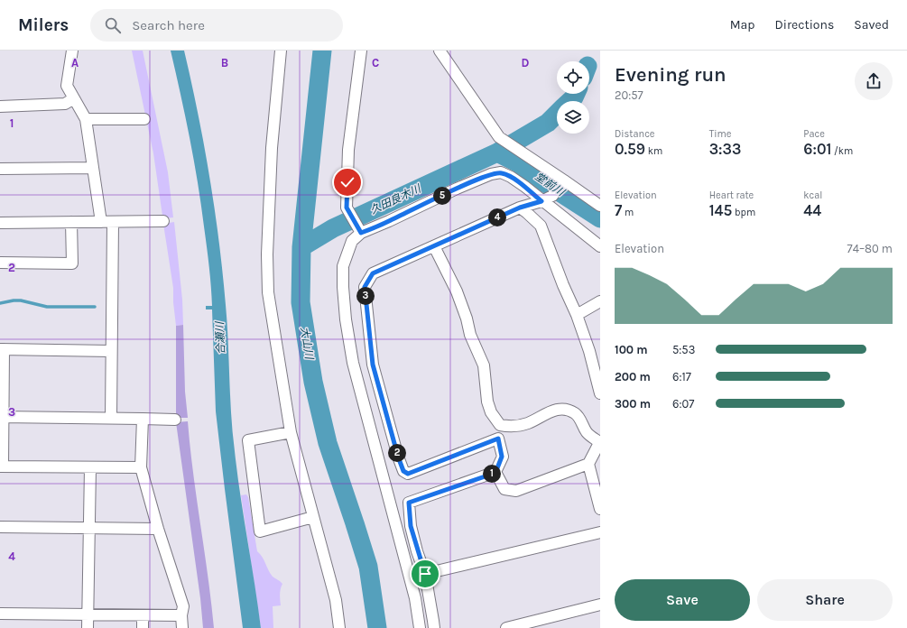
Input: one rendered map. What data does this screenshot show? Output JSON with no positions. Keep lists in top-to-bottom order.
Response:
{
  "water": [
    "堂前川",
    "久田良木川",
    "合瀬川",
    "大山川"
  ],
  "page": {
    "header": "Milers",
    "search": "Search here",
    "nav": ["Map", "Directions", "Saved"],
    "heading": ["Evening run", "20:57"],
    "stats": [
      ["Distance", "0.59 km"],
      ["Time", "3:33"],
      ["Pace", "6:01 /km"],
      ["Elevation", "7 m"],
      ["Heart rate", "145 bpm"],
      ["kcal", "44"]
    ],
    "pins": [
      "5",
      "4",
      "3",
      "2",
      "1"
    ],
    "chart": ["Elevation", "74–80 m"],
    "list": [
      {
        "name": "100 m",
        "note": "5:53"
      },
      {
        "name": "200 m",
        "note": "6:17"
      },
      {
        "name": "300 m",
        "note": "6:07"
      }
    ],
    "buttons": ["Save", "Share"]
  },
  "grid": {
    "columns": [
      "A",
      "B",
      "C",
      "D"
    ],
    "rows": [
      "1",
      "2",
      "3",
      "4"
    ]
  }
}
